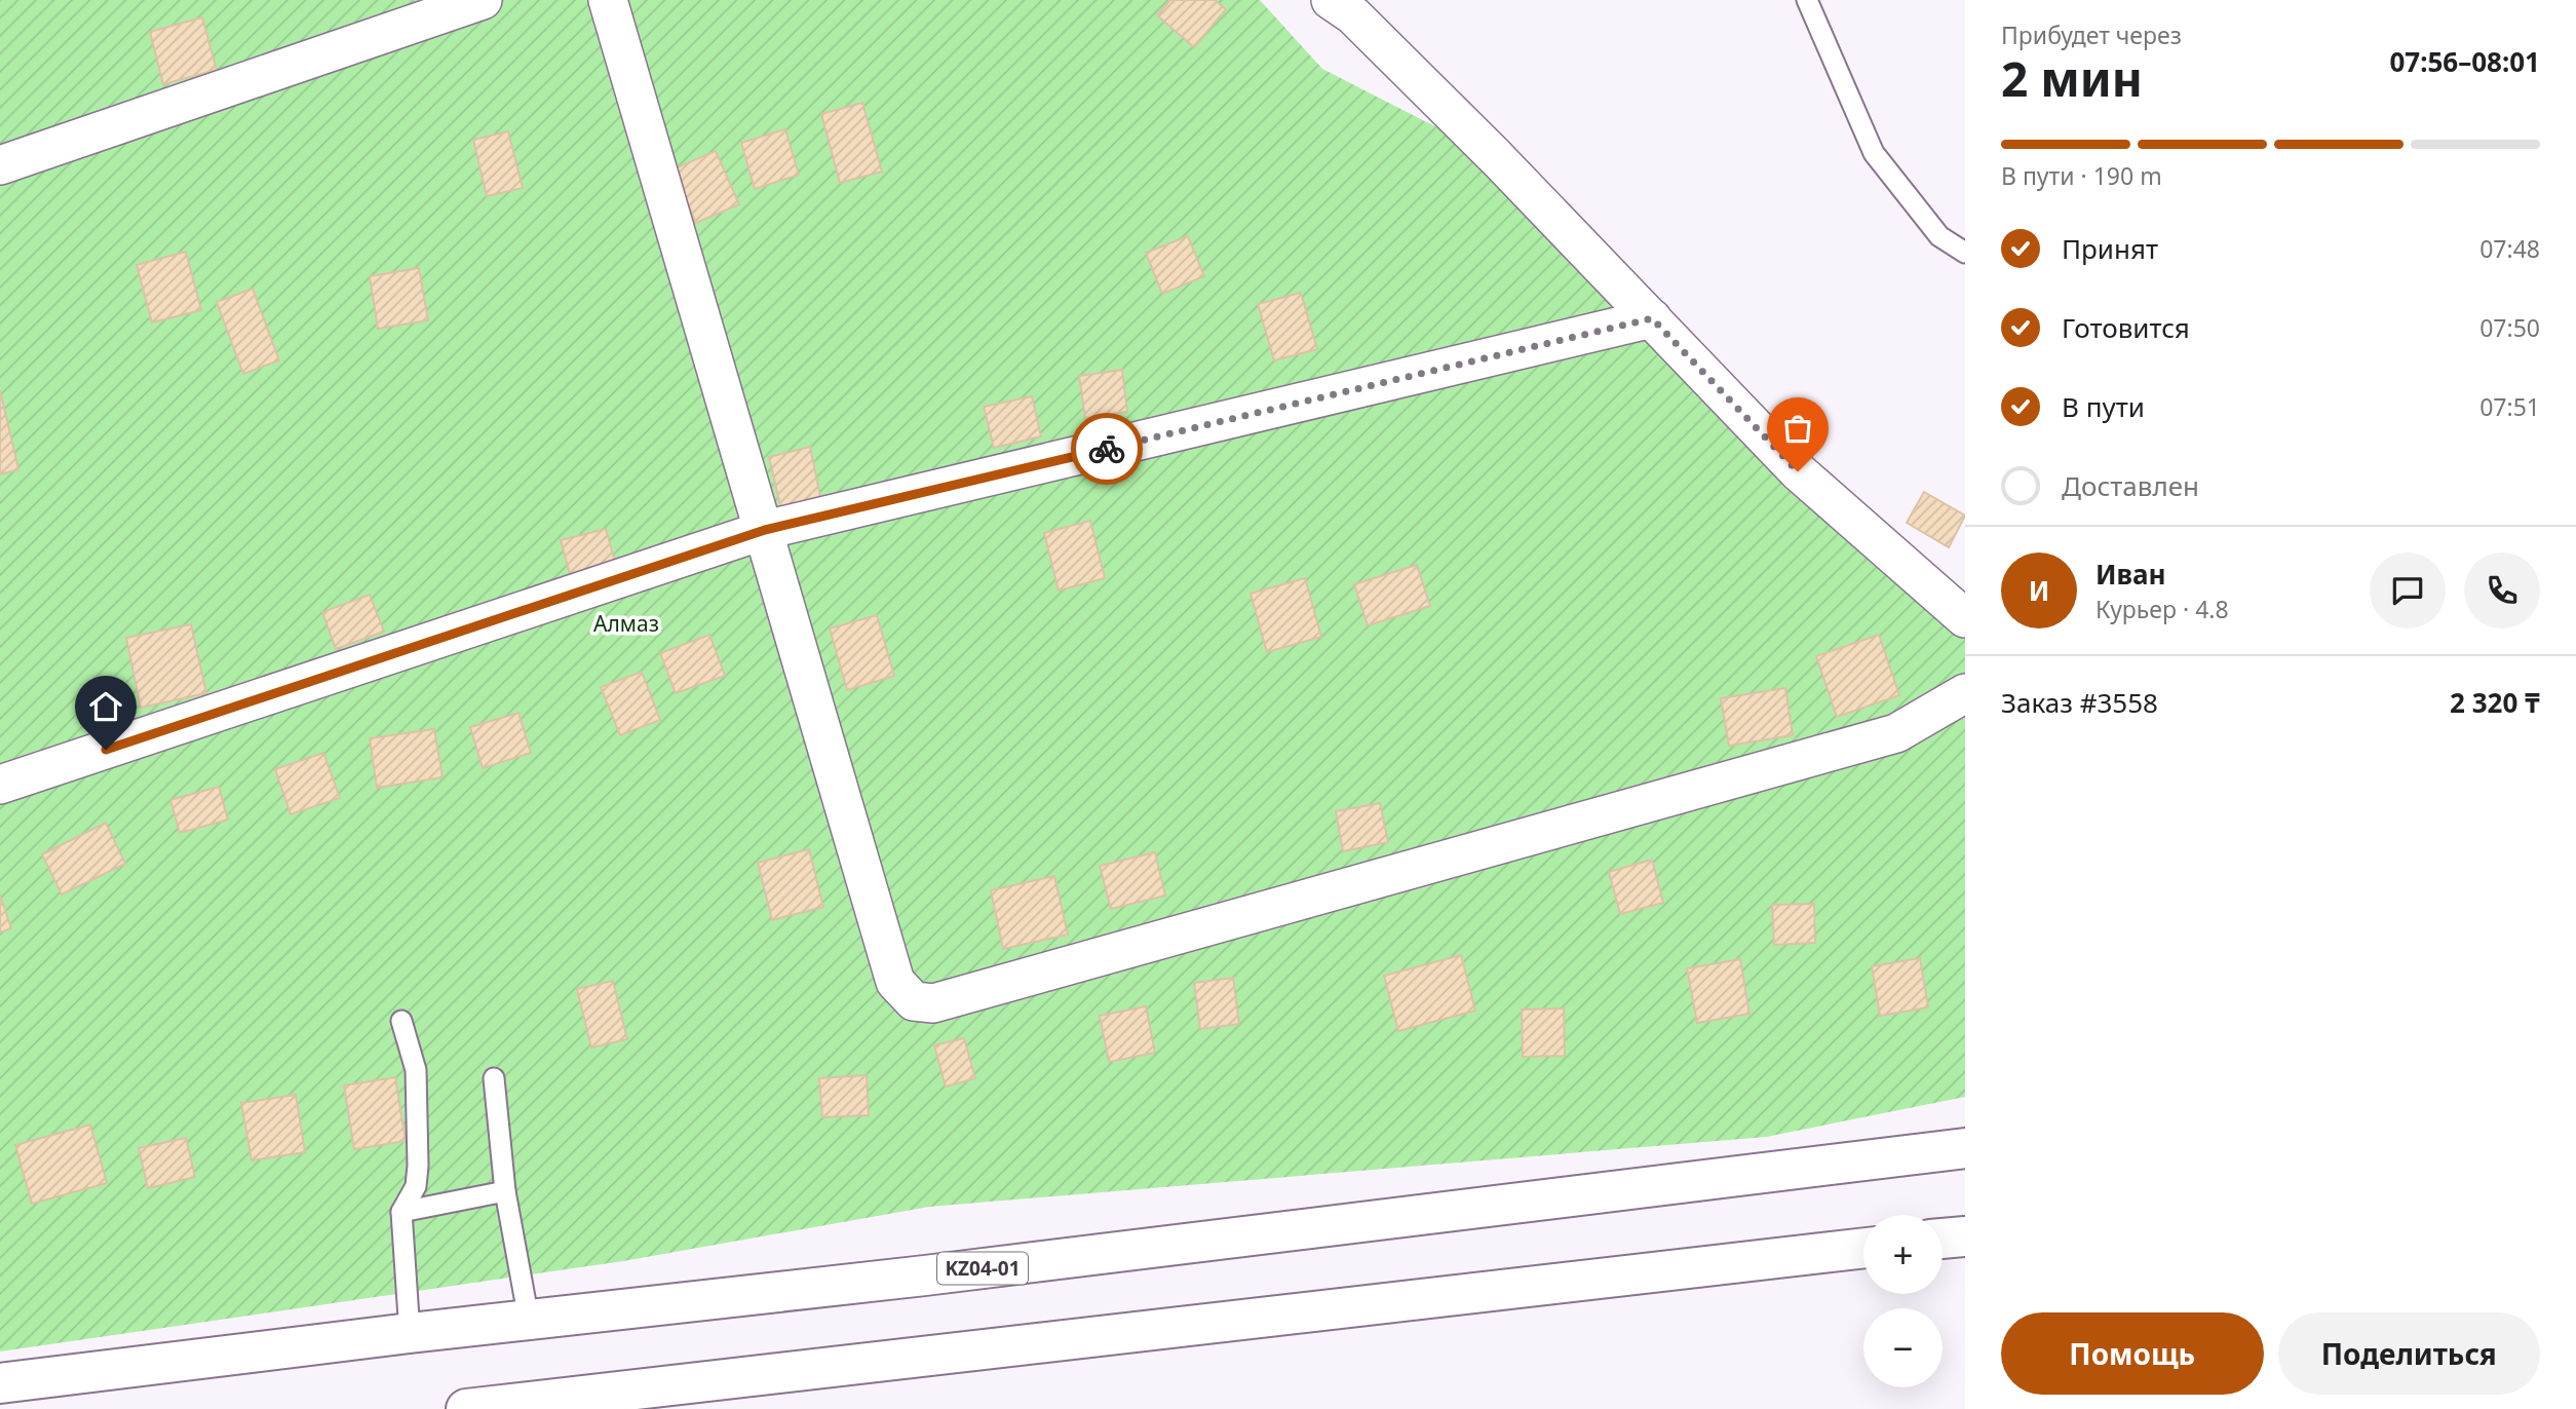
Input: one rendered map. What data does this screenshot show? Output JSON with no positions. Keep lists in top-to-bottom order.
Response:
{
  "streets": {
    "main road": ["KZ04-01"]
  },
  "parks": ["Алмаз"],
  "page": {
    "heading": ["2 мин", "Прибудет через", "07:56–08:01"],
    "panel": [
      "Иван",
      "Курьер · 4.8",
      "Заказ #3558",
      "2 320 ₸"
    ],
    "bar": "В пути · 190 m",
    "list": [
      ["Принят", "07:48"],
      ["Готовится", "07:50"],
      ["В пути", "07:51"],
      "Доставлен"
    ],
    "round": "И",
    "map_buttons": ["+", "−"],
    "buttons": ["Помощь", "Поделиться"]
  }
}
